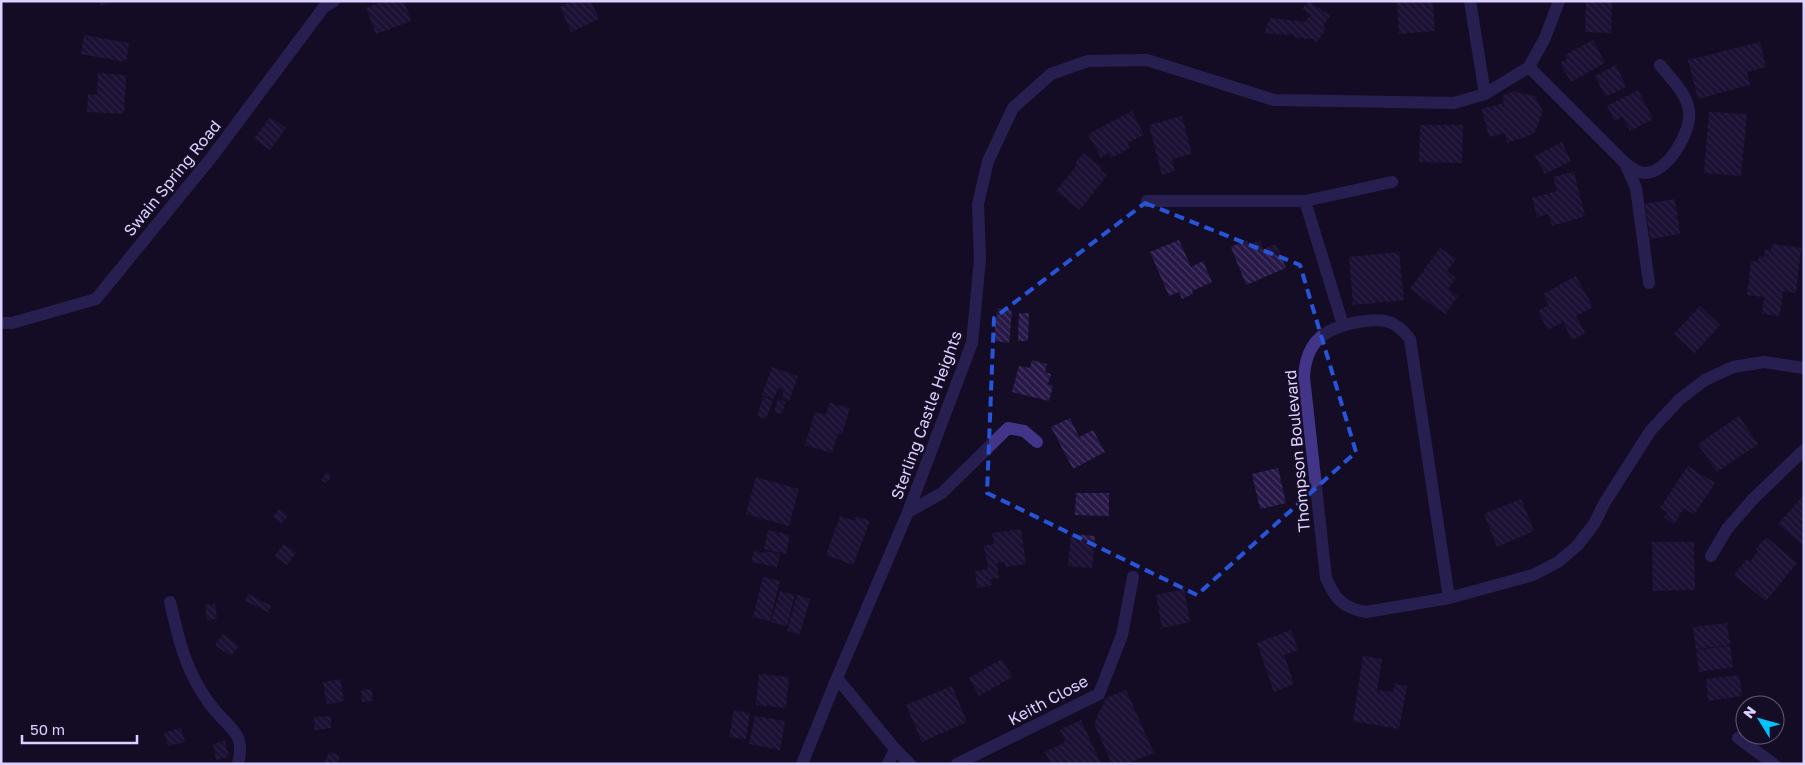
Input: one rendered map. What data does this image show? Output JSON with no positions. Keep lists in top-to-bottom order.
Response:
{
  "streets": {
    "street": [
      "Swain Spring Road",
      "Sterling Castle Heights",
      "Thompson Boulevard",
      "Keith Close"
    ]
  },
  "scale_bar": "50 m",
  "north": "top left"
}
